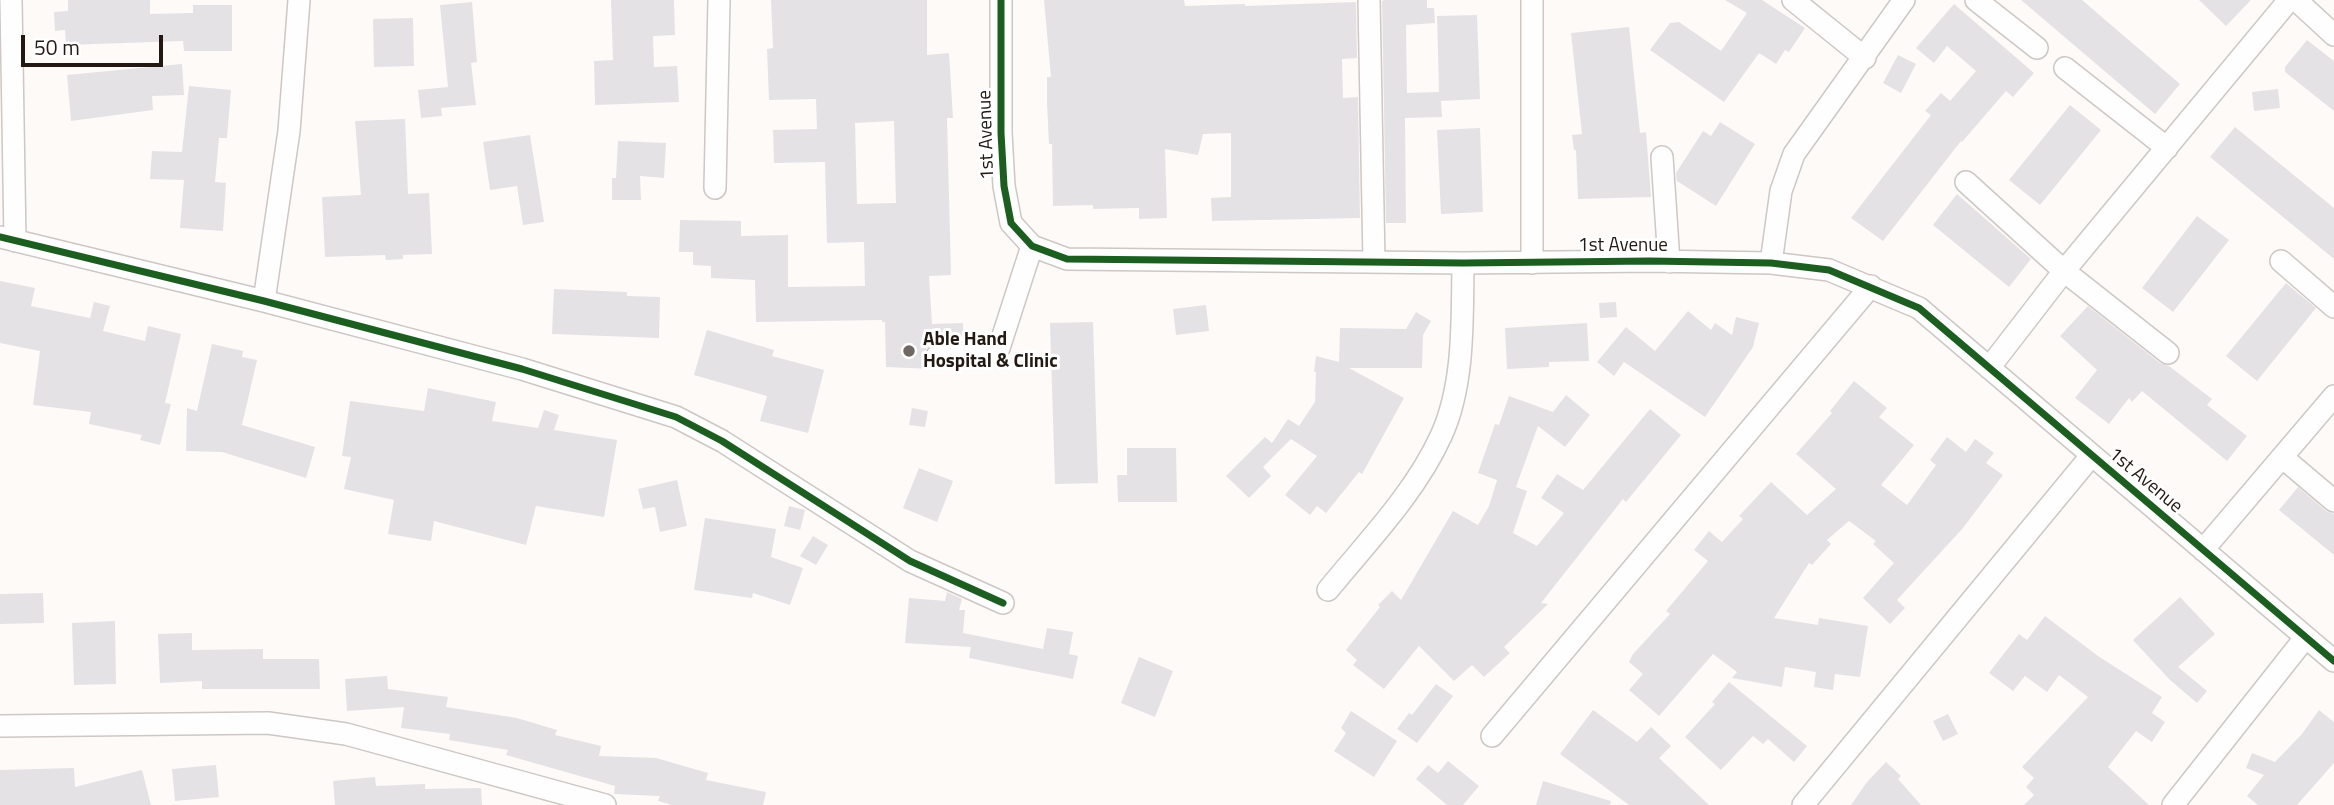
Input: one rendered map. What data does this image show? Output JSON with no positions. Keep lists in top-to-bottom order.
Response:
{
  "streets": {
    "street": ["1st Avenue"]
  },
  "places": ["Able Hand Hospital & Clinic"],
  "scale_bar": "50 m"
}
